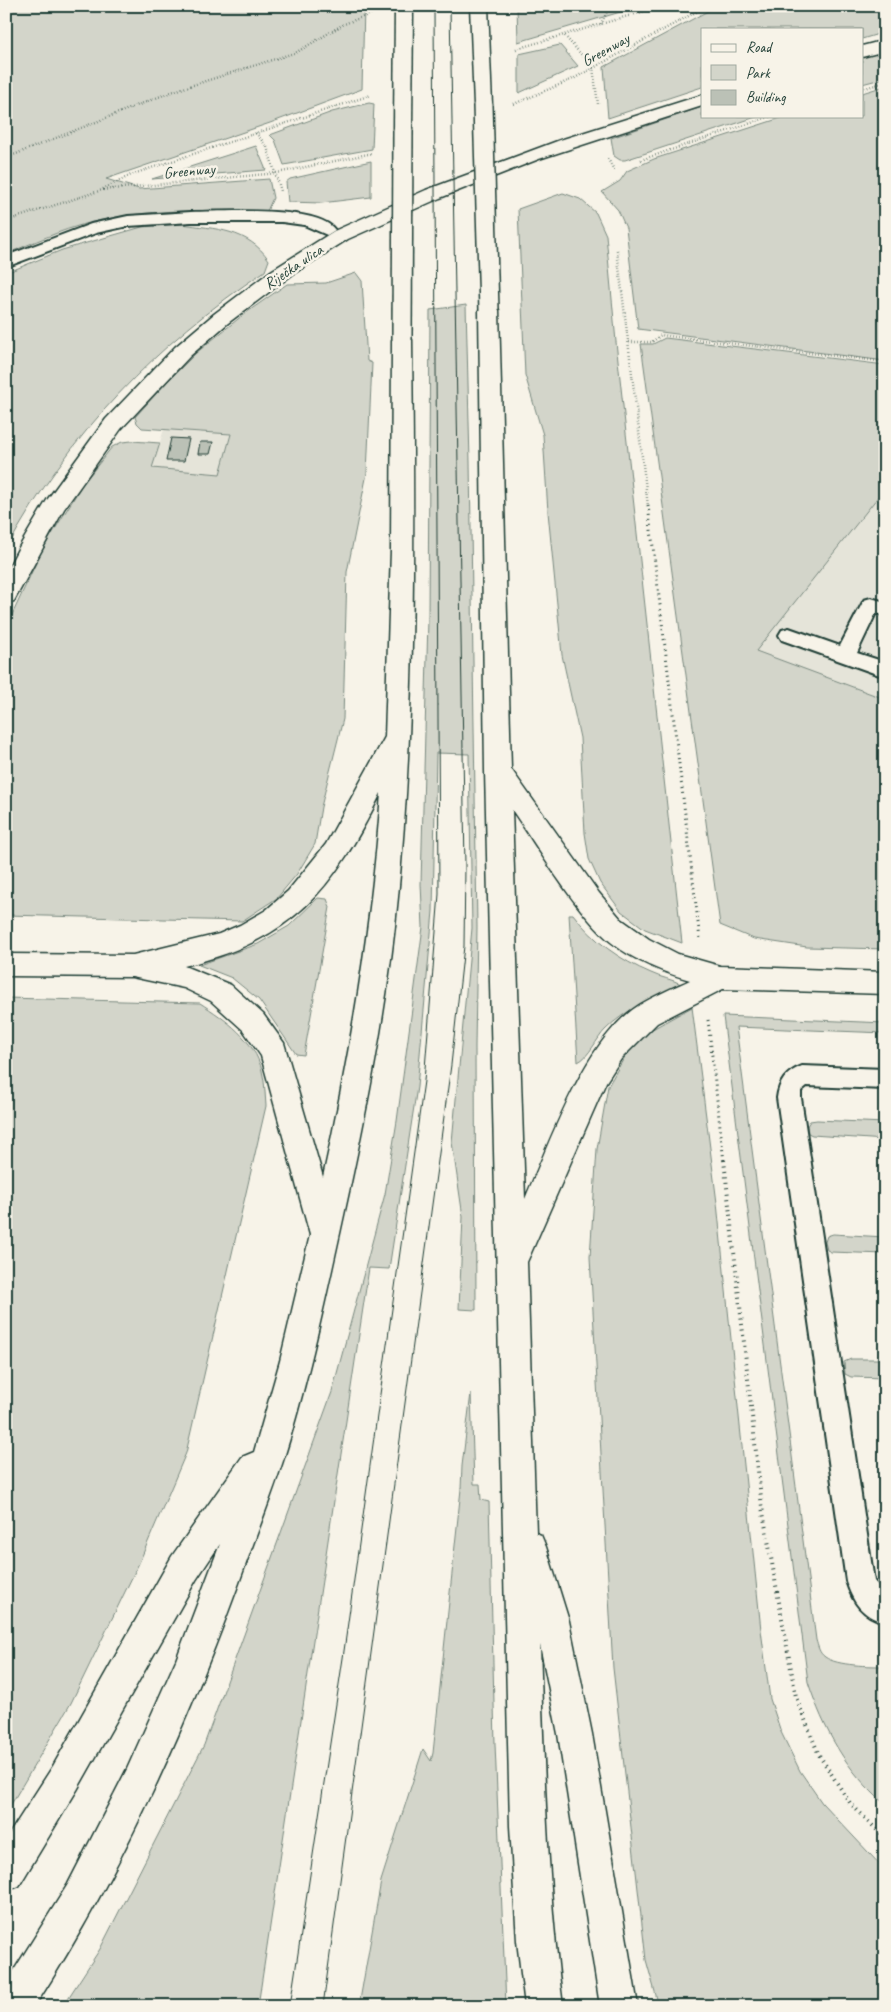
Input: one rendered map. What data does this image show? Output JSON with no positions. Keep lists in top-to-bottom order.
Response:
{
  "streets": {
    "main road": ["Riječka ulica"],
    "path": ["Greenway"]
  },
  "legend": ["Road", "Park", "Building"]
}
